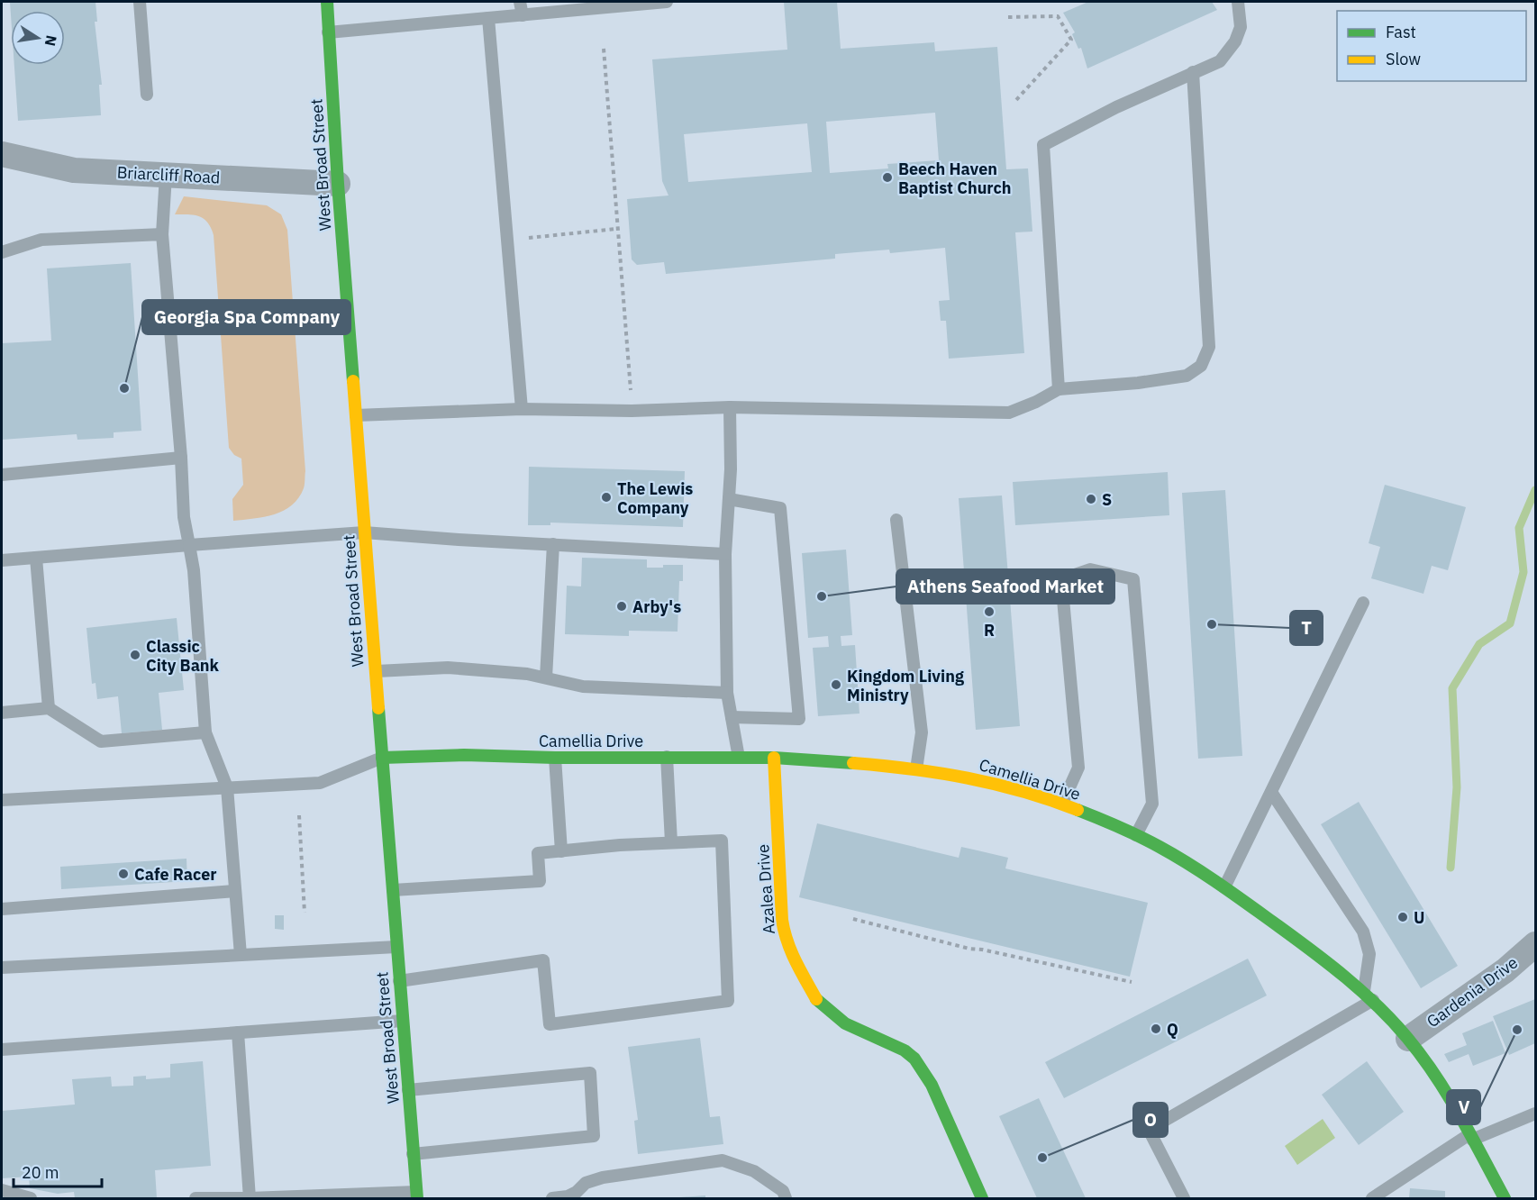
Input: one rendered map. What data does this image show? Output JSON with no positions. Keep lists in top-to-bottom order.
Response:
{
  "streets": {
    "street": [
      "West Broad Street",
      "Briarcliff Road",
      "Camellia Drive",
      "Azalea Drive",
      "Gardenia Drive"
    ]
  },
  "crossings": [
    ["West Broad Street", "Briarcliff Road"],
    ["West Broad Street", "Camellia Drive"],
    ["Camellia Drive", "Azalea Drive"],
    ["Camellia Drive", "Gardenia Drive"]
  ],
  "places": [
    "Beech Haven Baptist Church",
    "Georgia Spa Company",
    "The Lewis Company",
    "S",
    "Athens Seafood Market",
    "Arby's",
    "R",
    "T",
    "Classic City Bank",
    "Kingdom Living Ministry",
    "Cafe Racer",
    "U",
    "Q",
    "V",
    "O"
  ],
  "legend": ["Fast", "Slow"],
  "scale_bar": "20 m",
  "north": "right"
}
